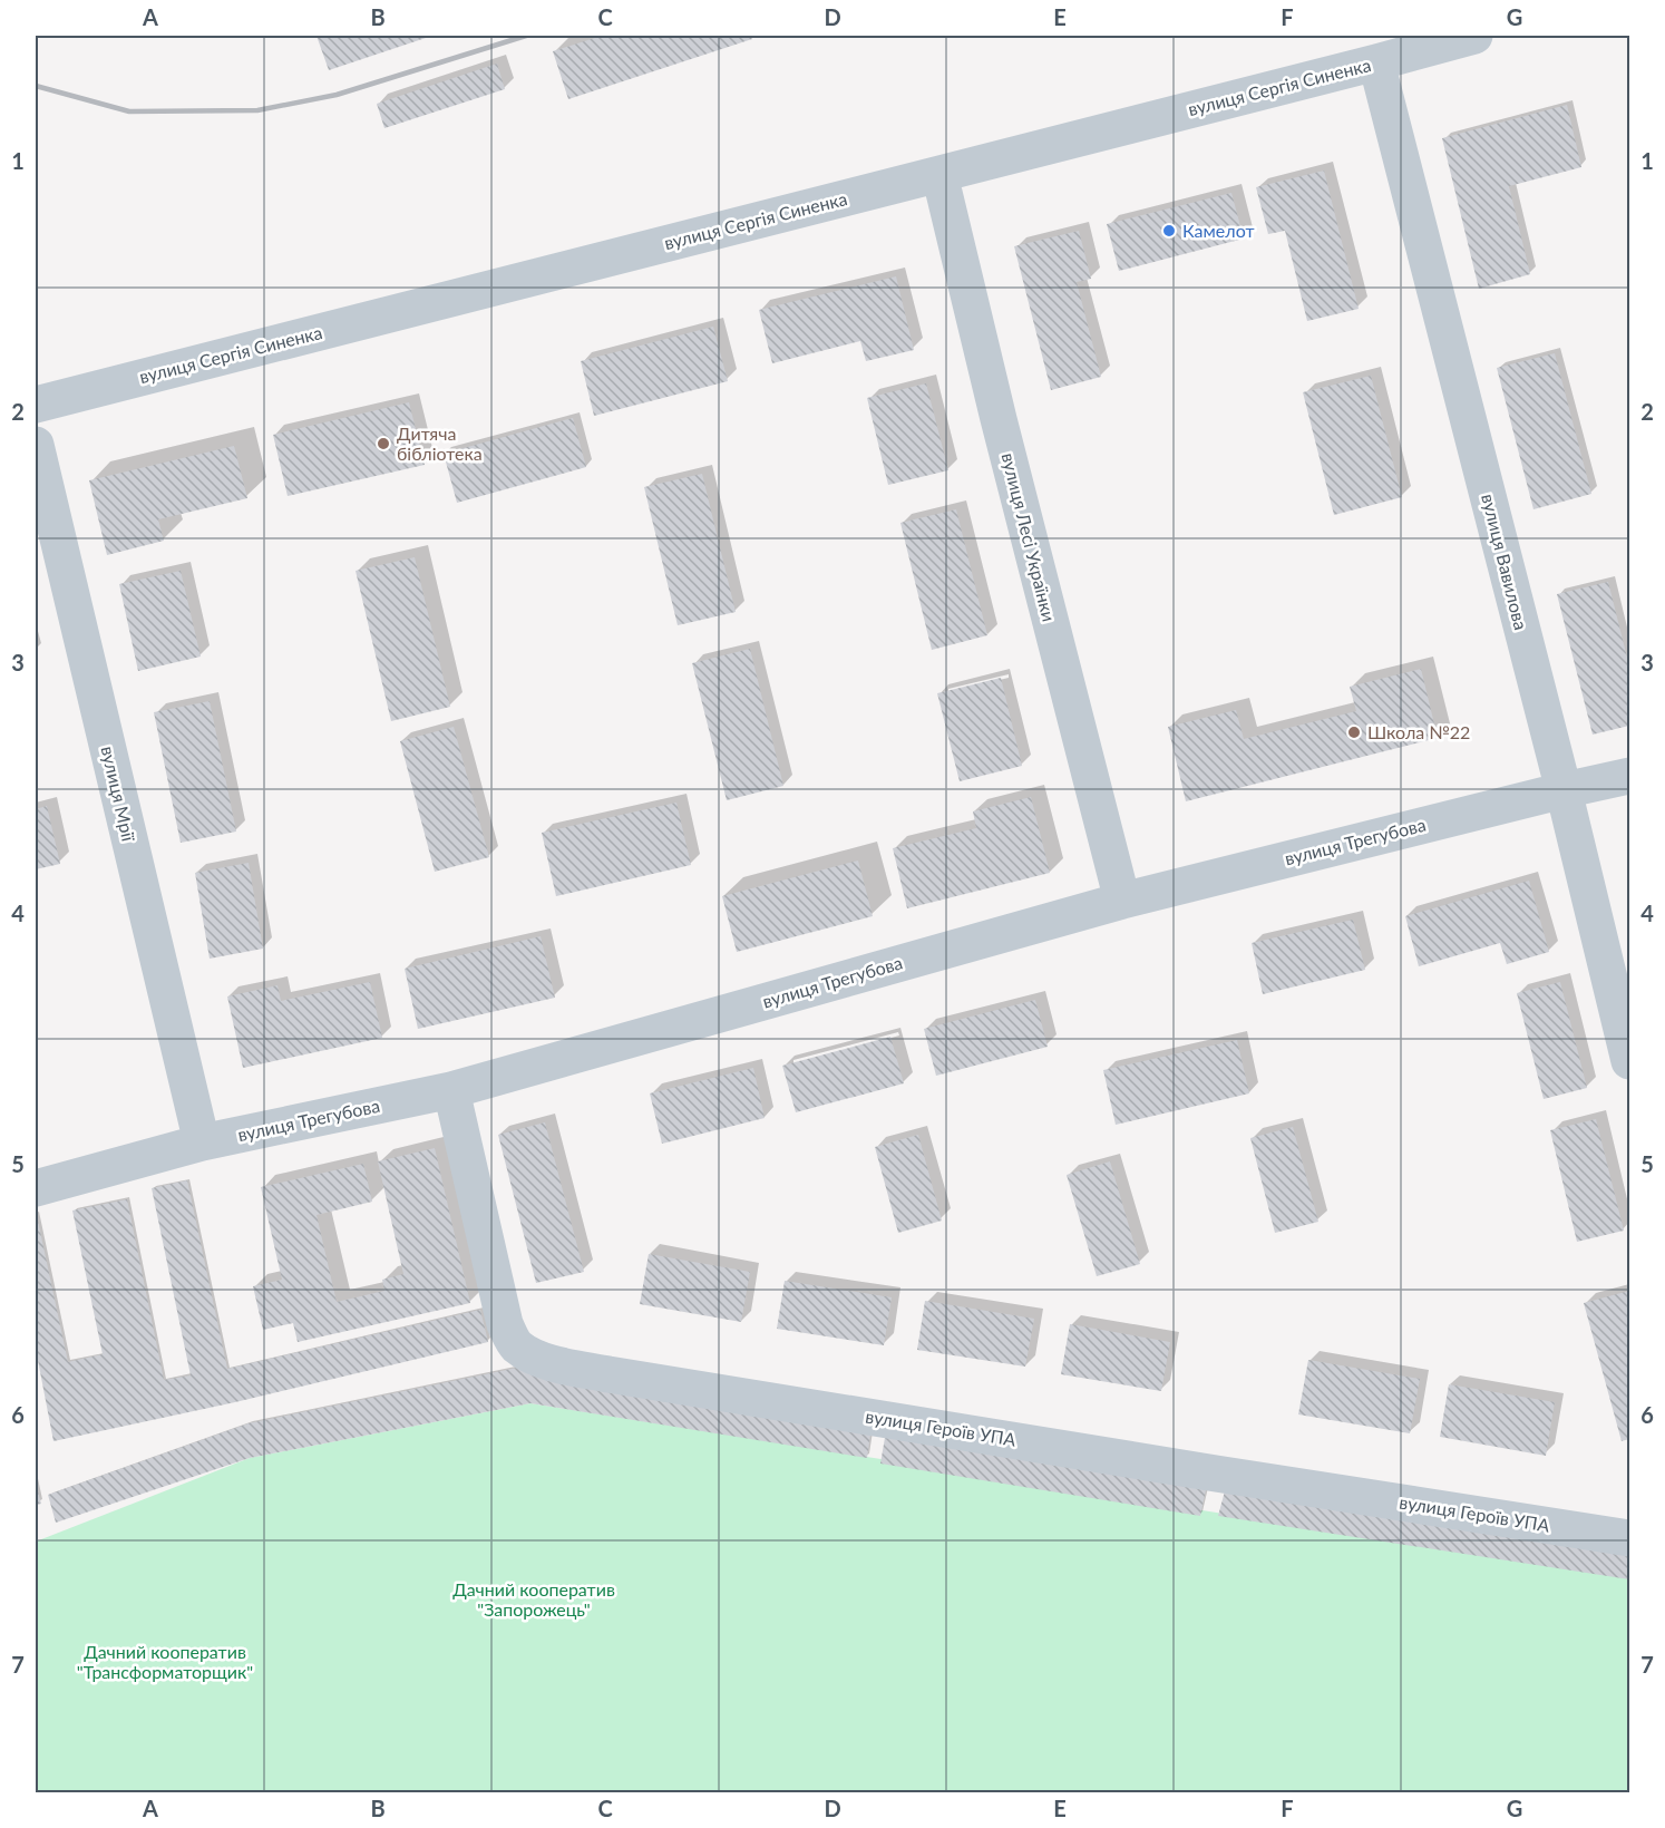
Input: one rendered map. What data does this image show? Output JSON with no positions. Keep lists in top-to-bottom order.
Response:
{
  "streets": {
    "street": [
      "вулиця Сергія Синенка",
      "вулиця Лесі Українки",
      "вулиця Вавилова",
      "вулиця Мрії",
      "вулиця Трегубова",
      "вулиця Героїв УПА"
    ]
  },
  "crossings": [
    ["вулиця Сергія Синенка", "вулиця Лесі Українки"],
    ["вулиця Сергія Синенка", "вулиця Вавилова"],
    ["вулиця Лесі Українки", "вулиця Трегубова"],
    ["вулиця Вавилова", "вулиця Трегубова"],
    ["вулиця Мрії", "вулиця Трегубова"],
    ["вулиця Трегубова", "вулиця Героїв УПА"]
  ],
  "parks": ["Дачний кооператив \"Запорожець\"", "Дачний кооператив \"Трансформаторщик\""],
  "places": ["Камелот", "Дитяча бібліотека", "Школа №22"],
  "grid": {
    "columns": [
      "A",
      "B",
      "C",
      "D",
      "E",
      "F",
      "G"
    ],
    "rows": [
      "1",
      "2",
      "3",
      "4",
      "5",
      "6",
      "7"
    ]
  }
}
